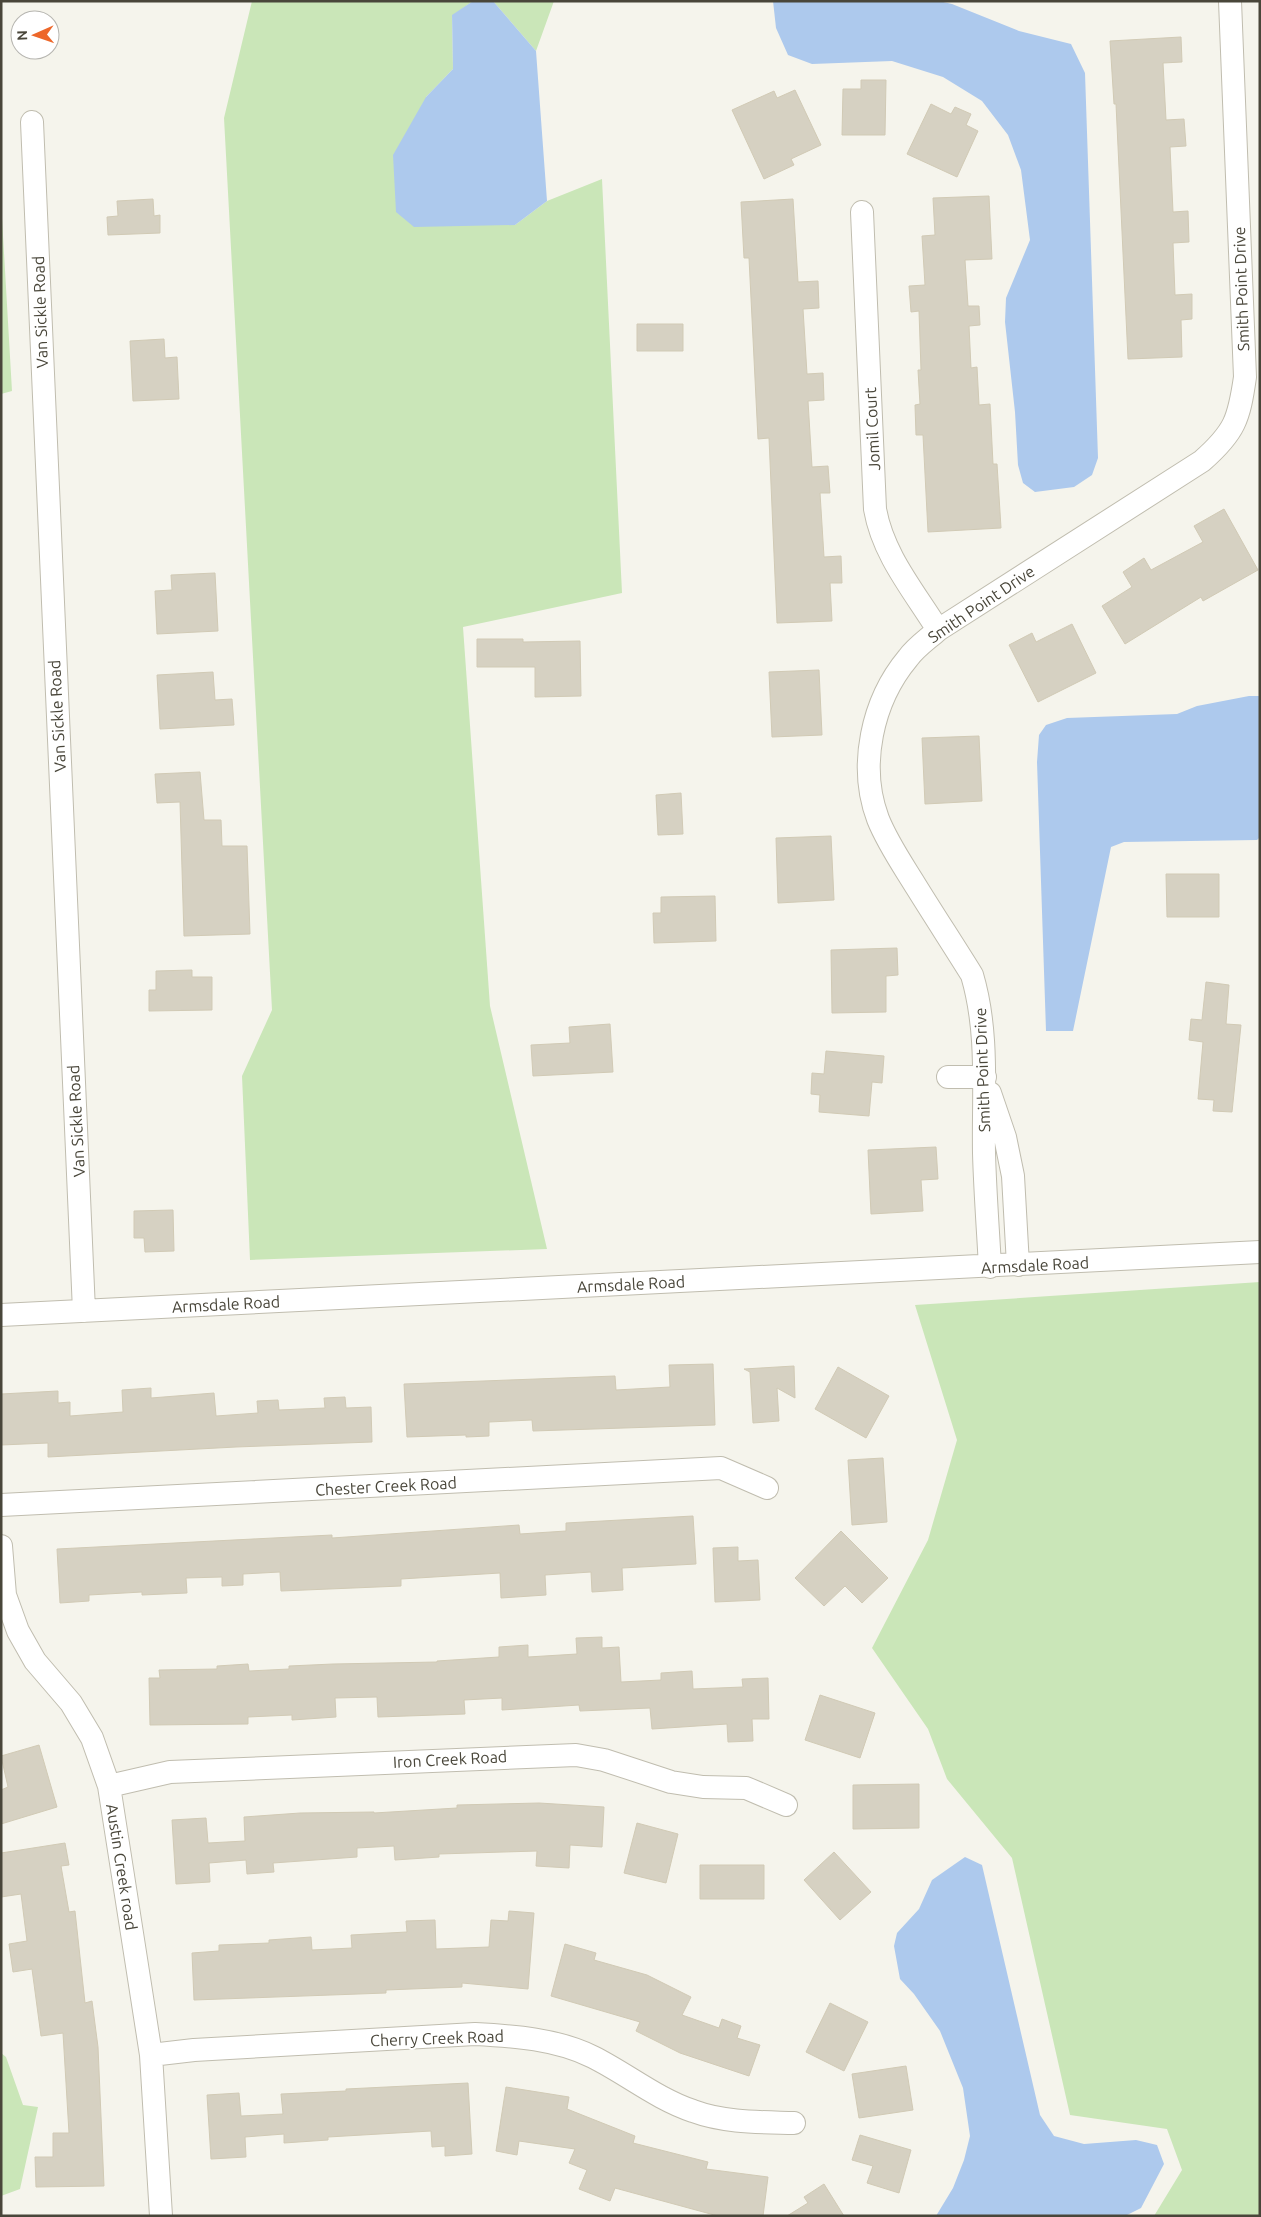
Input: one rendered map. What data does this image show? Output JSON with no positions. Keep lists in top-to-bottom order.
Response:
{
  "streets": {
    "street": [
      "Smith Point Drive",
      "Van Sickle Road",
      "Jomil Court",
      "Armsdale Road",
      "Chester Creek Road",
      "Iron Creek Road",
      "Austin Creek road",
      "Cherry Creek Road"
    ]
  },
  "crossings": [
    ["Smith Point Drive", "Jomil Court"],
    ["Smith Point Drive", "Armsdale Road"],
    ["Van Sickle Road", "Armsdale Road"],
    ["Iron Creek Road", "Austin Creek road"],
    ["Austin Creek road", "Cherry Creek Road"]
  ],
  "north": "left"
}
